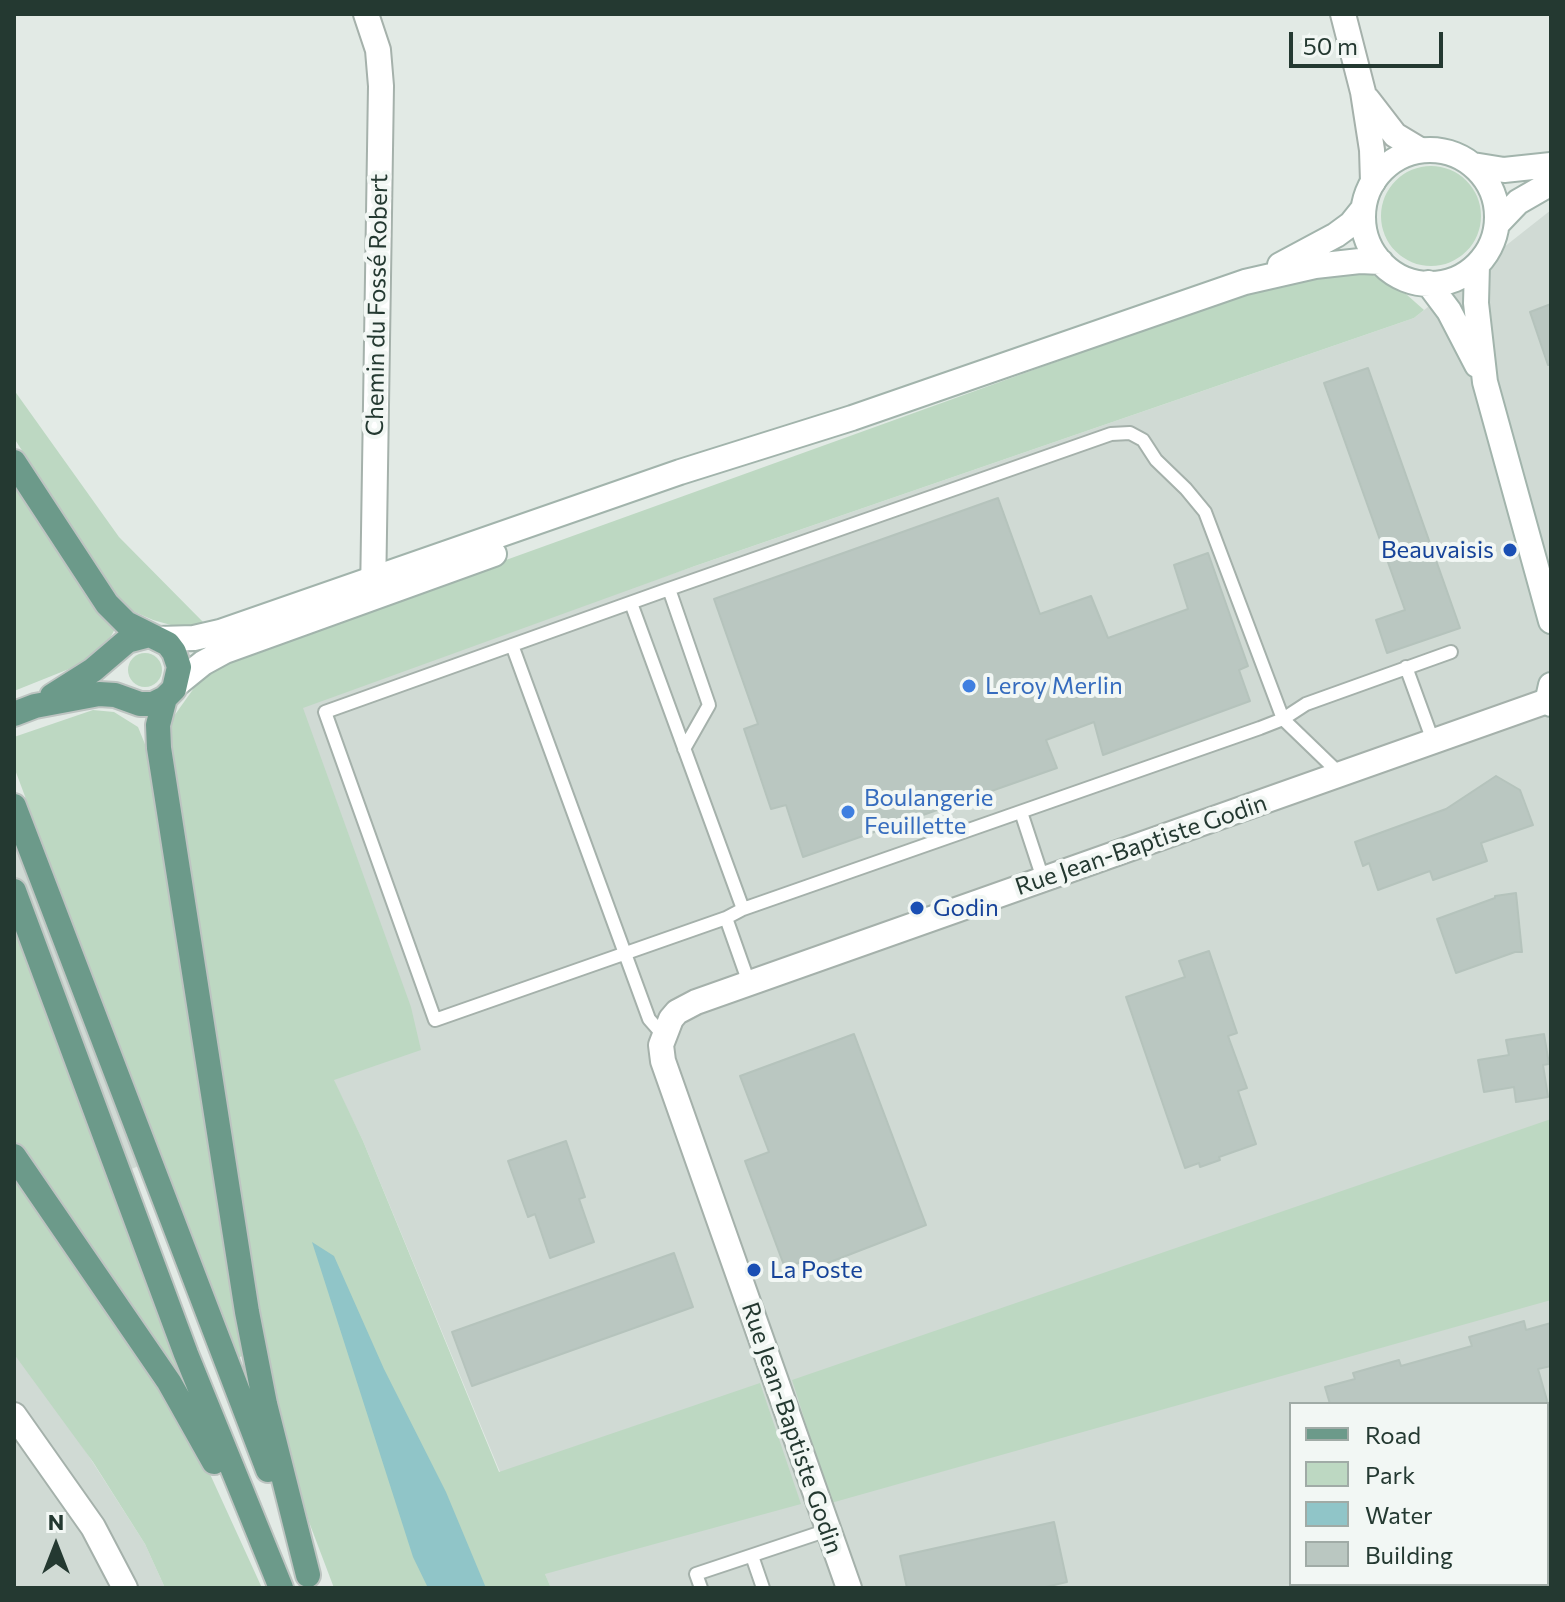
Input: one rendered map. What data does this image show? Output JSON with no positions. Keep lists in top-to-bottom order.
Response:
{
  "streets": {
    "street": ["Chemin du Fossé Robert", "Rue Jean-Baptiste Godin"]
  },
  "places": [
    "Beauvaisis",
    "Leroy Merlin",
    "Boulangerie Feuillette",
    "Godin",
    "La Poste"
  ],
  "legend": [
    "Road",
    "Park",
    "Water",
    "Building"
  ],
  "scale_bar": "50 m",
  "north": "top"
}
